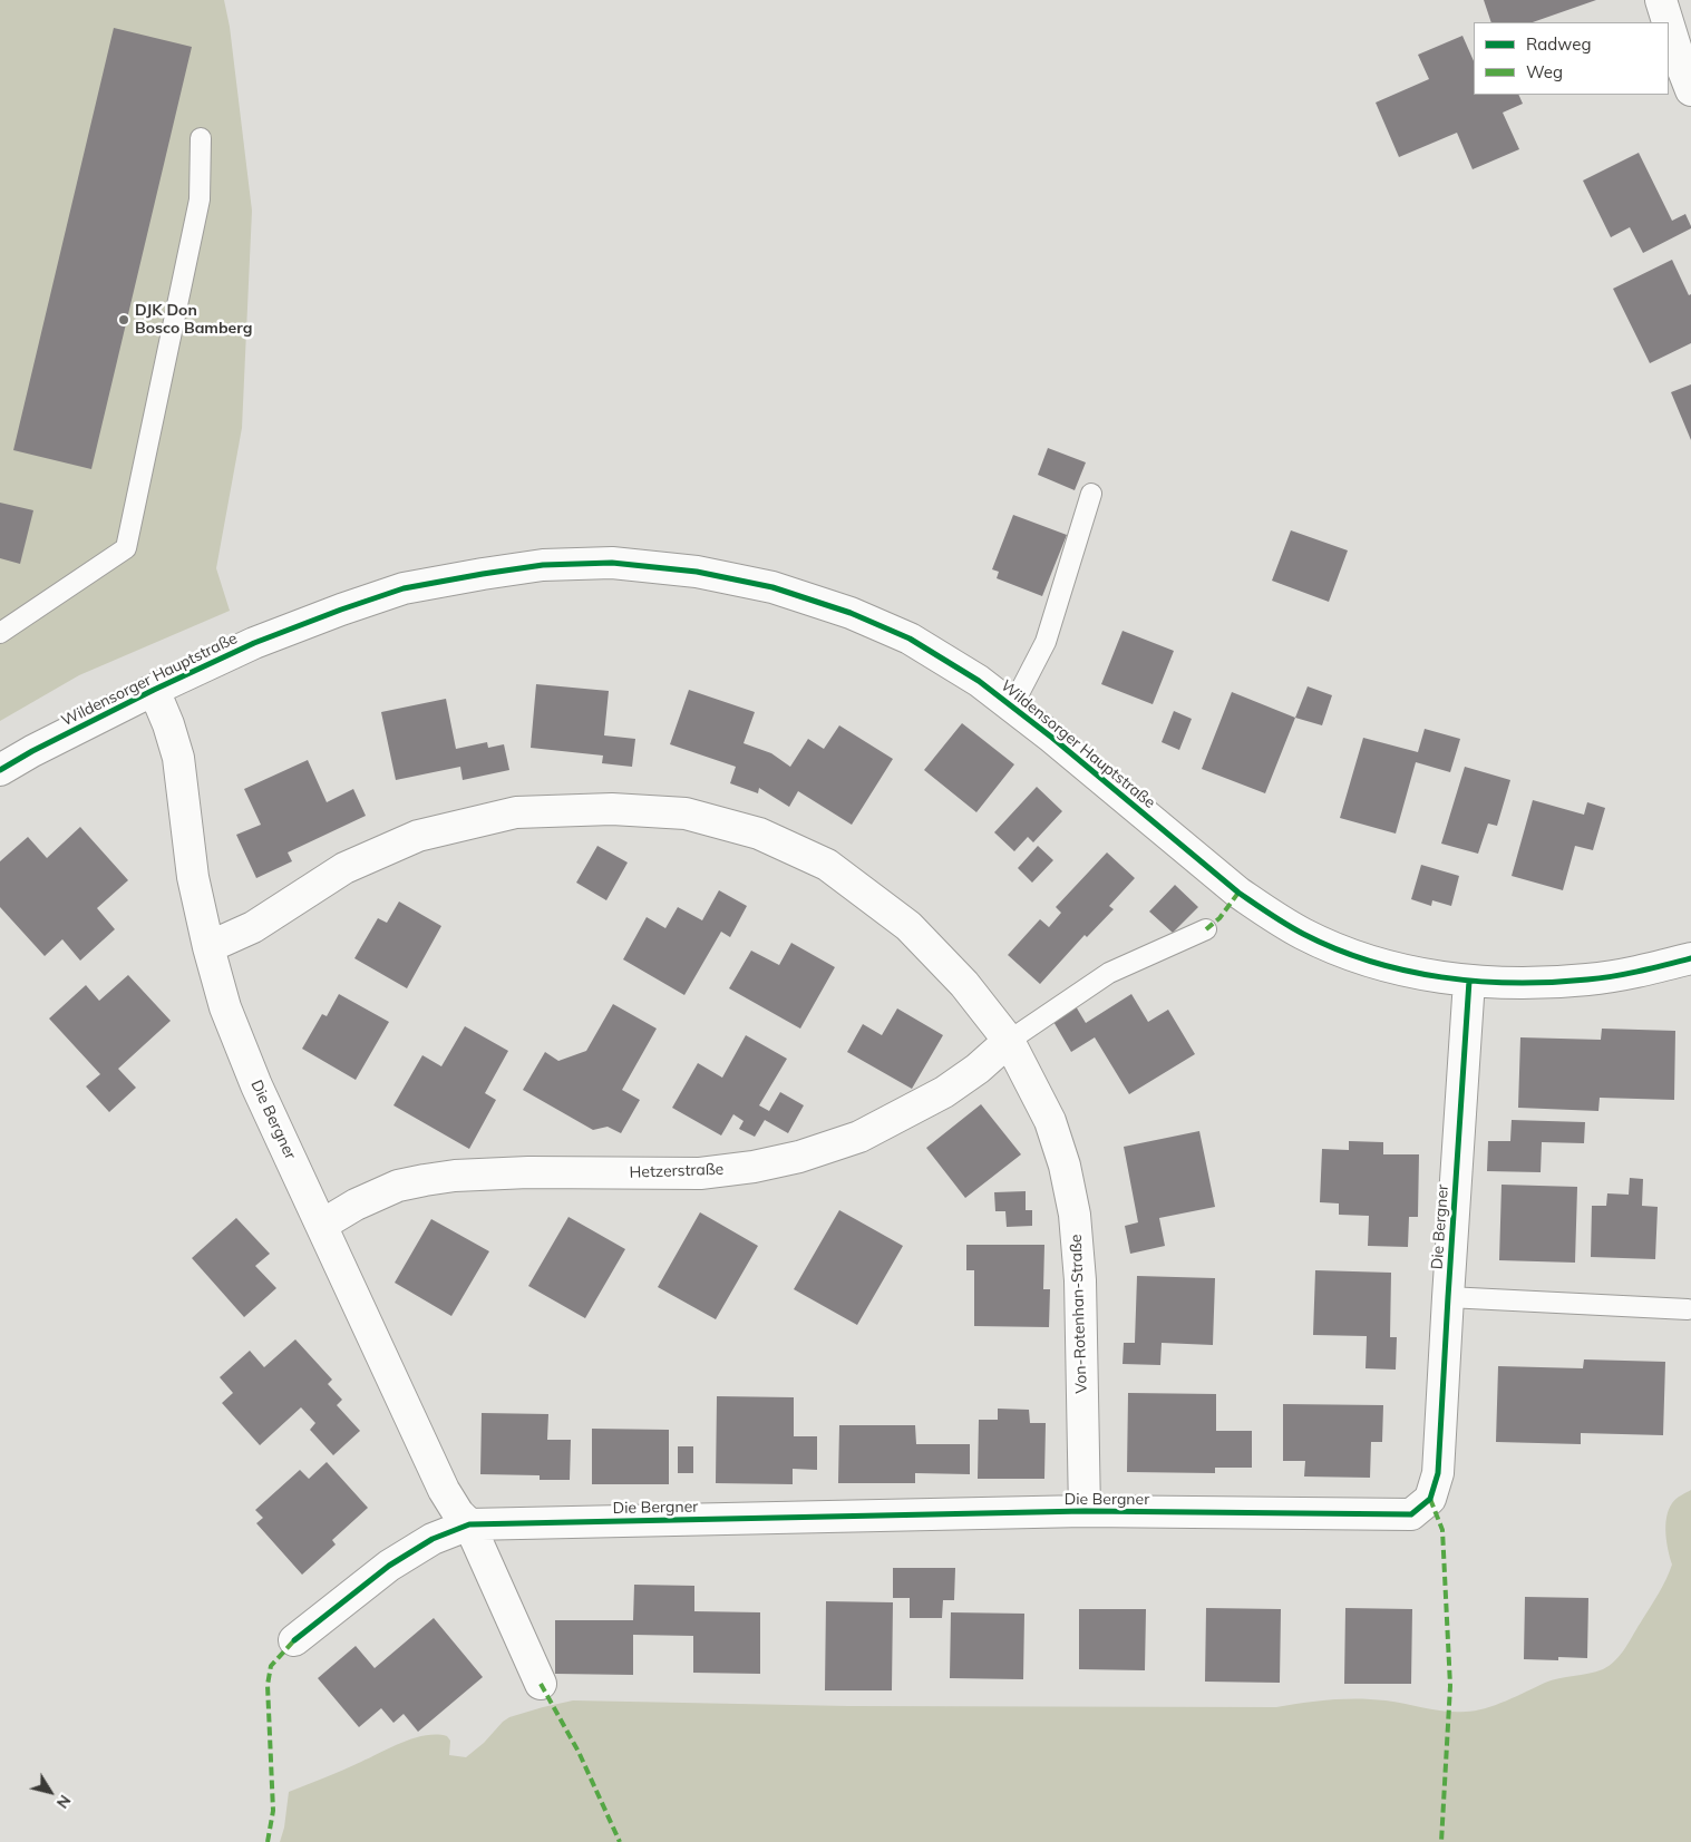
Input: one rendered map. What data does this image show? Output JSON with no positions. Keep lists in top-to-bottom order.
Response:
{
  "streets": {
    "street": [
      "Wildensorger Hauptstraße",
      "Die Bergner",
      "Hetzerstraße",
      "Von-Rotenhan-Straße"
    ]
  },
  "crossings": [
    ["Wildensorger Hauptstraße", "Die Bergner"],
    ["Die Bergner", "Hetzerstraße"],
    ["Die Bergner", "Von-Rotenhan-Straße"],
    ["Hetzerstraße", "Von-Rotenhan-Straße"]
  ],
  "places": ["DJK Don Bosco Bamberg"],
  "legend": ["Radweg", "Weg"],
  "north": "bottom right"
}
